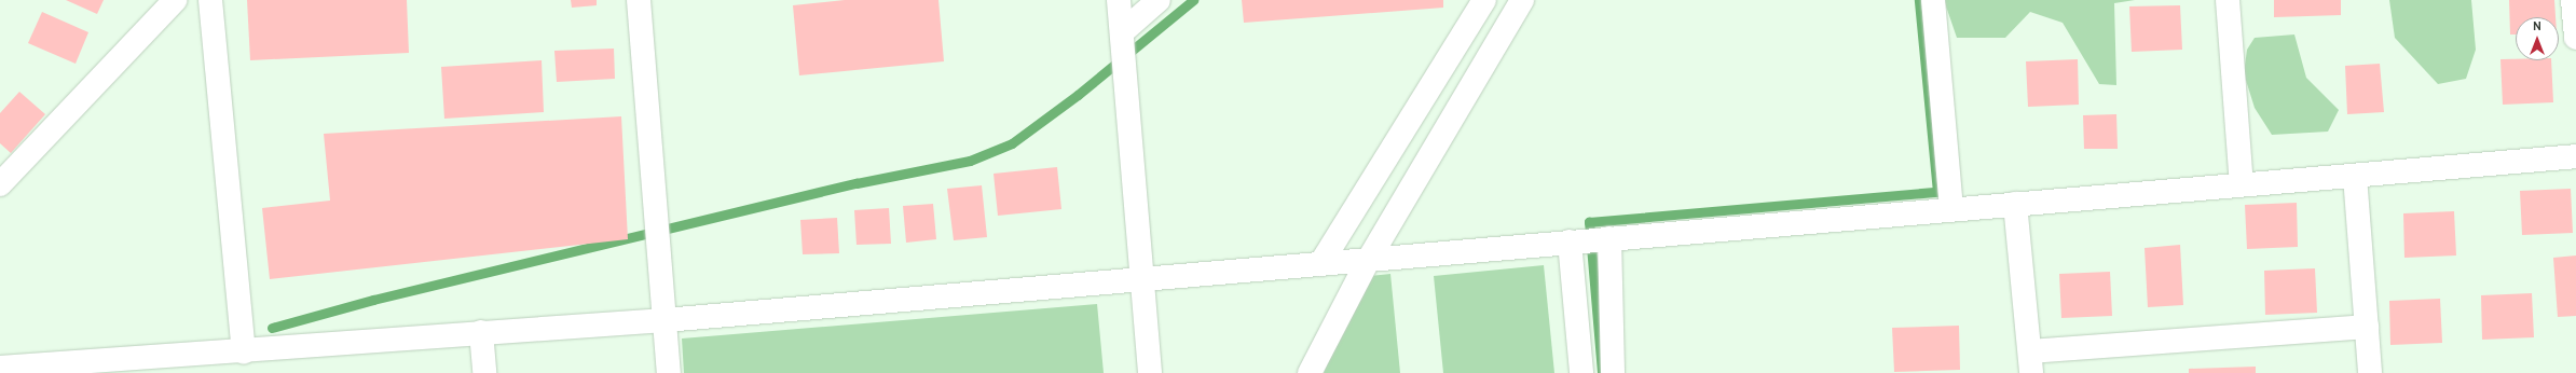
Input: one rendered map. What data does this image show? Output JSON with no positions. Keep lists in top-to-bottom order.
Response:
{
  "north": "top"
}
